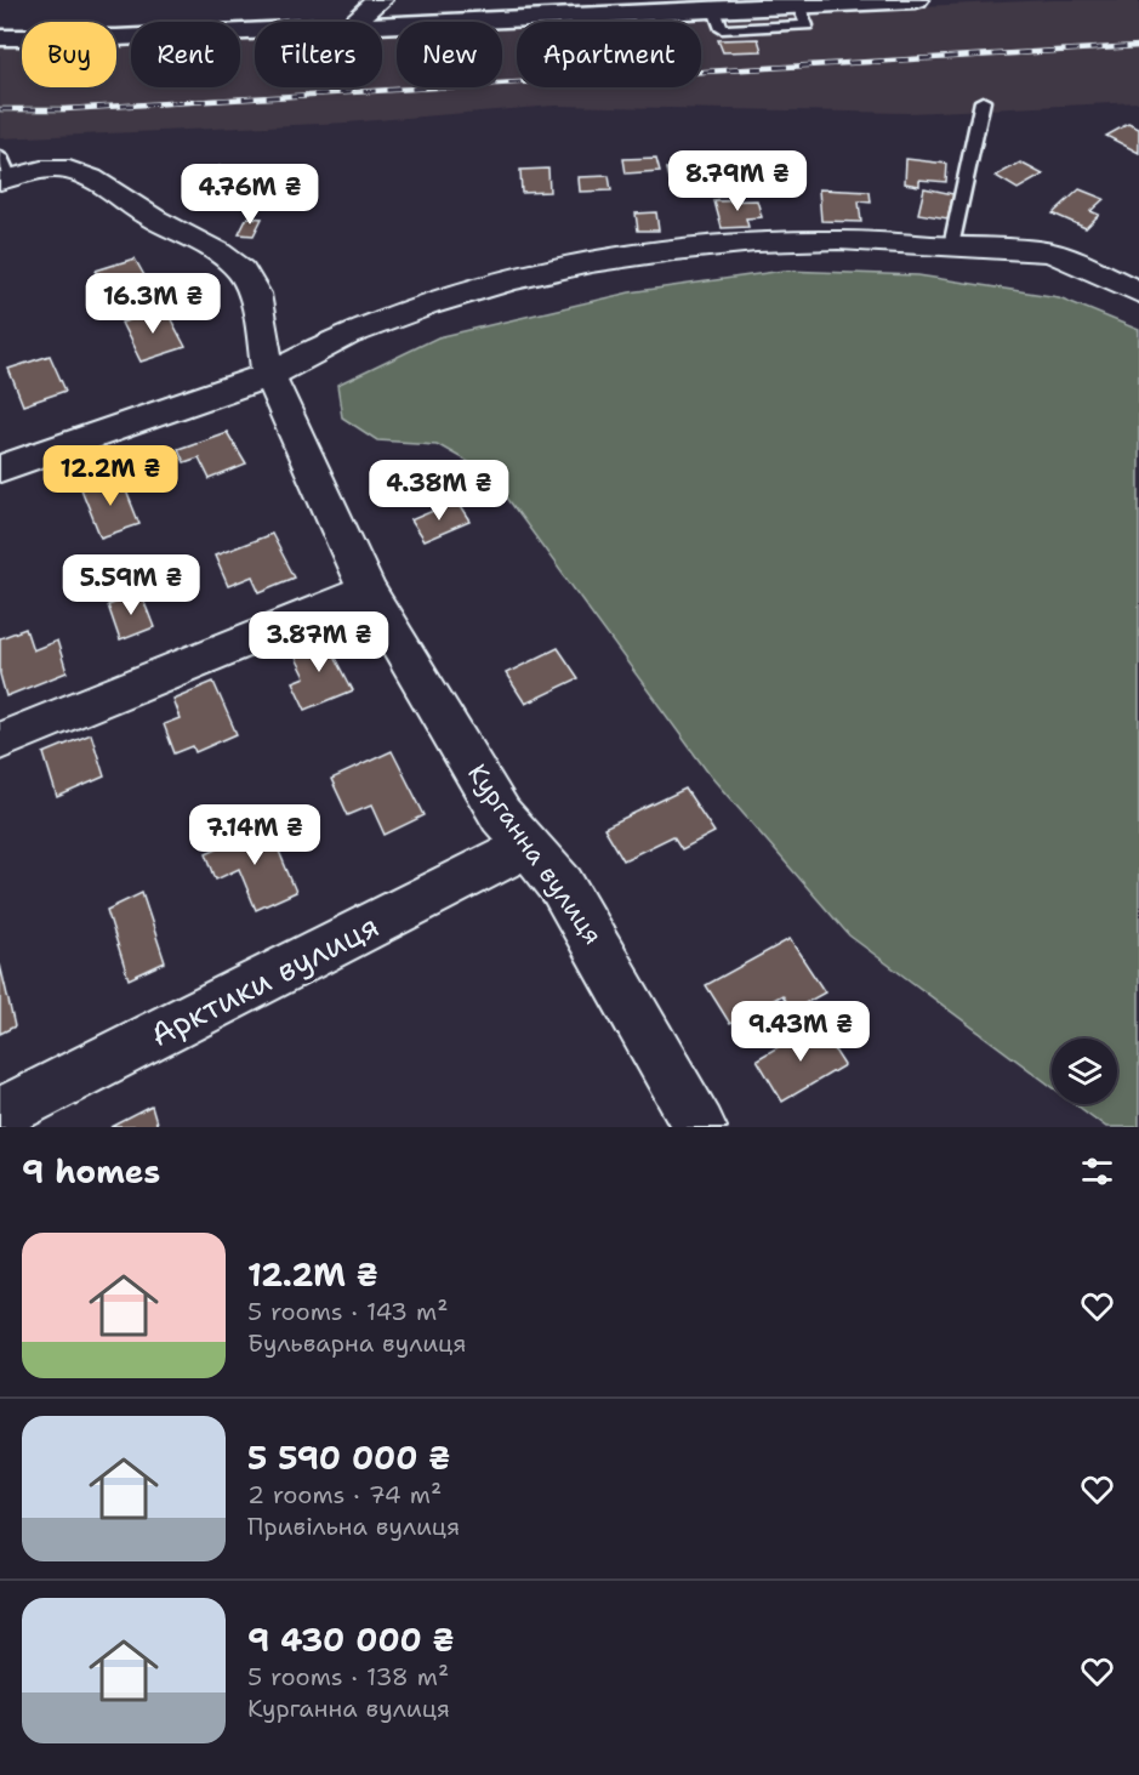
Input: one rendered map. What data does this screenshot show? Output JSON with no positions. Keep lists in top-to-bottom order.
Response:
{
  "streets": {
    "street": ["Курганна вулиця", "Арктики вулиця"]
  },
  "crossings": [
    ["Курганна вулиця", "Арктики вулиця"]
  ],
  "page": {
    "chip": [
      "Buy",
      "Rent",
      "Filters",
      "New",
      "Apartment"
    ],
    "price": [
      "8.79M ₴",
      "4.76M ₴",
      "16.3M ₴",
      "12.2M ₴",
      "4.38M ₴",
      "5.59M ₴",
      "3.87M ₴",
      "7.14M ₴",
      "9.43M ₴"
    ],
    "heading": "9 homes",
    "list": [
      {
        "name": "12.2M ₴",
        "note": "5 rooms · 143 m² · Бульварна вулиця"
      },
      {
        "name": "5 590 000 ₴",
        "note": "2 rooms · 74 m² · Привільна вулиця"
      },
      {
        "name": "9 430 000 ₴",
        "note": "5 rooms · 138 m² · Курганна вулиця"
      }
    ]
  }
}
